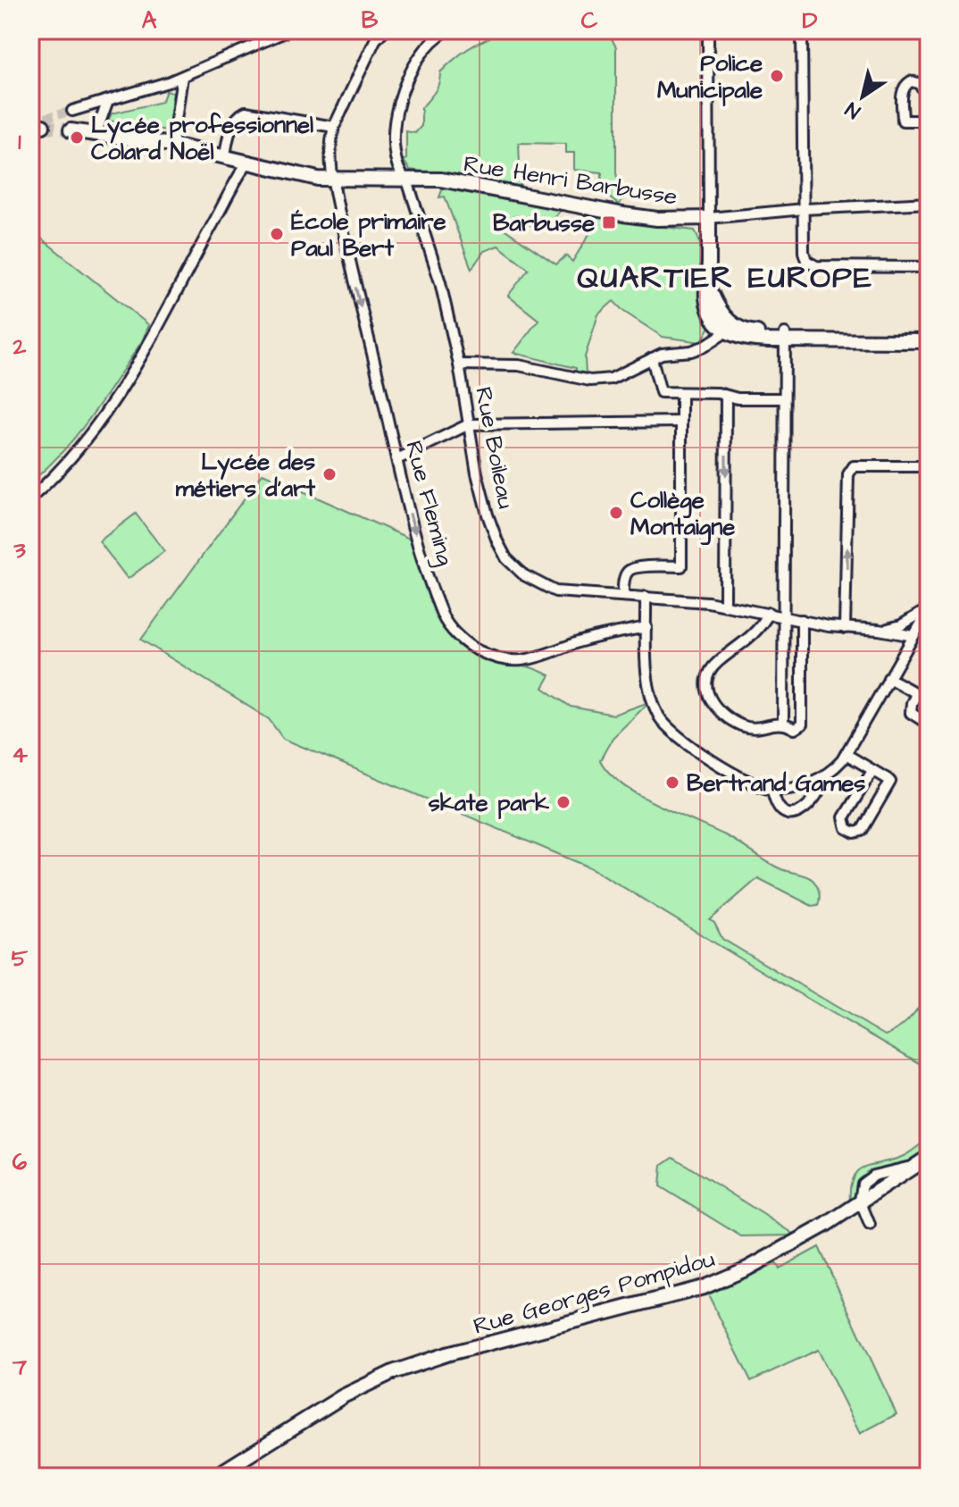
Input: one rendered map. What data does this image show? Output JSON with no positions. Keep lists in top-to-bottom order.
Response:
{
  "streets": {
    "main road": ["Rue Henri Barbusse", "Rue Georges Pompidou"],
    "street": ["Rue Boileau", "Rue Fleming"]
  },
  "crossings": [
    ["Rue Henri Barbusse", "Rue Boileau"],
    ["Rue Henri Barbusse", "Rue Fleming"]
  ],
  "one_way": ["Rue Fleming"],
  "districts": ["QUARTIER EUROPE"],
  "places": {
    "other": [
      "Police Municipale",
      "Lycée professionnel Colard Noël",
      "École primaire Paul Bert",
      "Lycée des métiers d'art",
      "Collège Montaigne",
      "Bertrand Games",
      "skate park"
    ],
    "transit": ["Barbusse"]
  },
  "north": "bottom left",
  "grid": {
    "columns": [
      "A",
      "B",
      "C",
      "D"
    ],
    "rows": [
      "1",
      "2",
      "3",
      "4",
      "5",
      "6",
      "7"
    ]
  }
}
